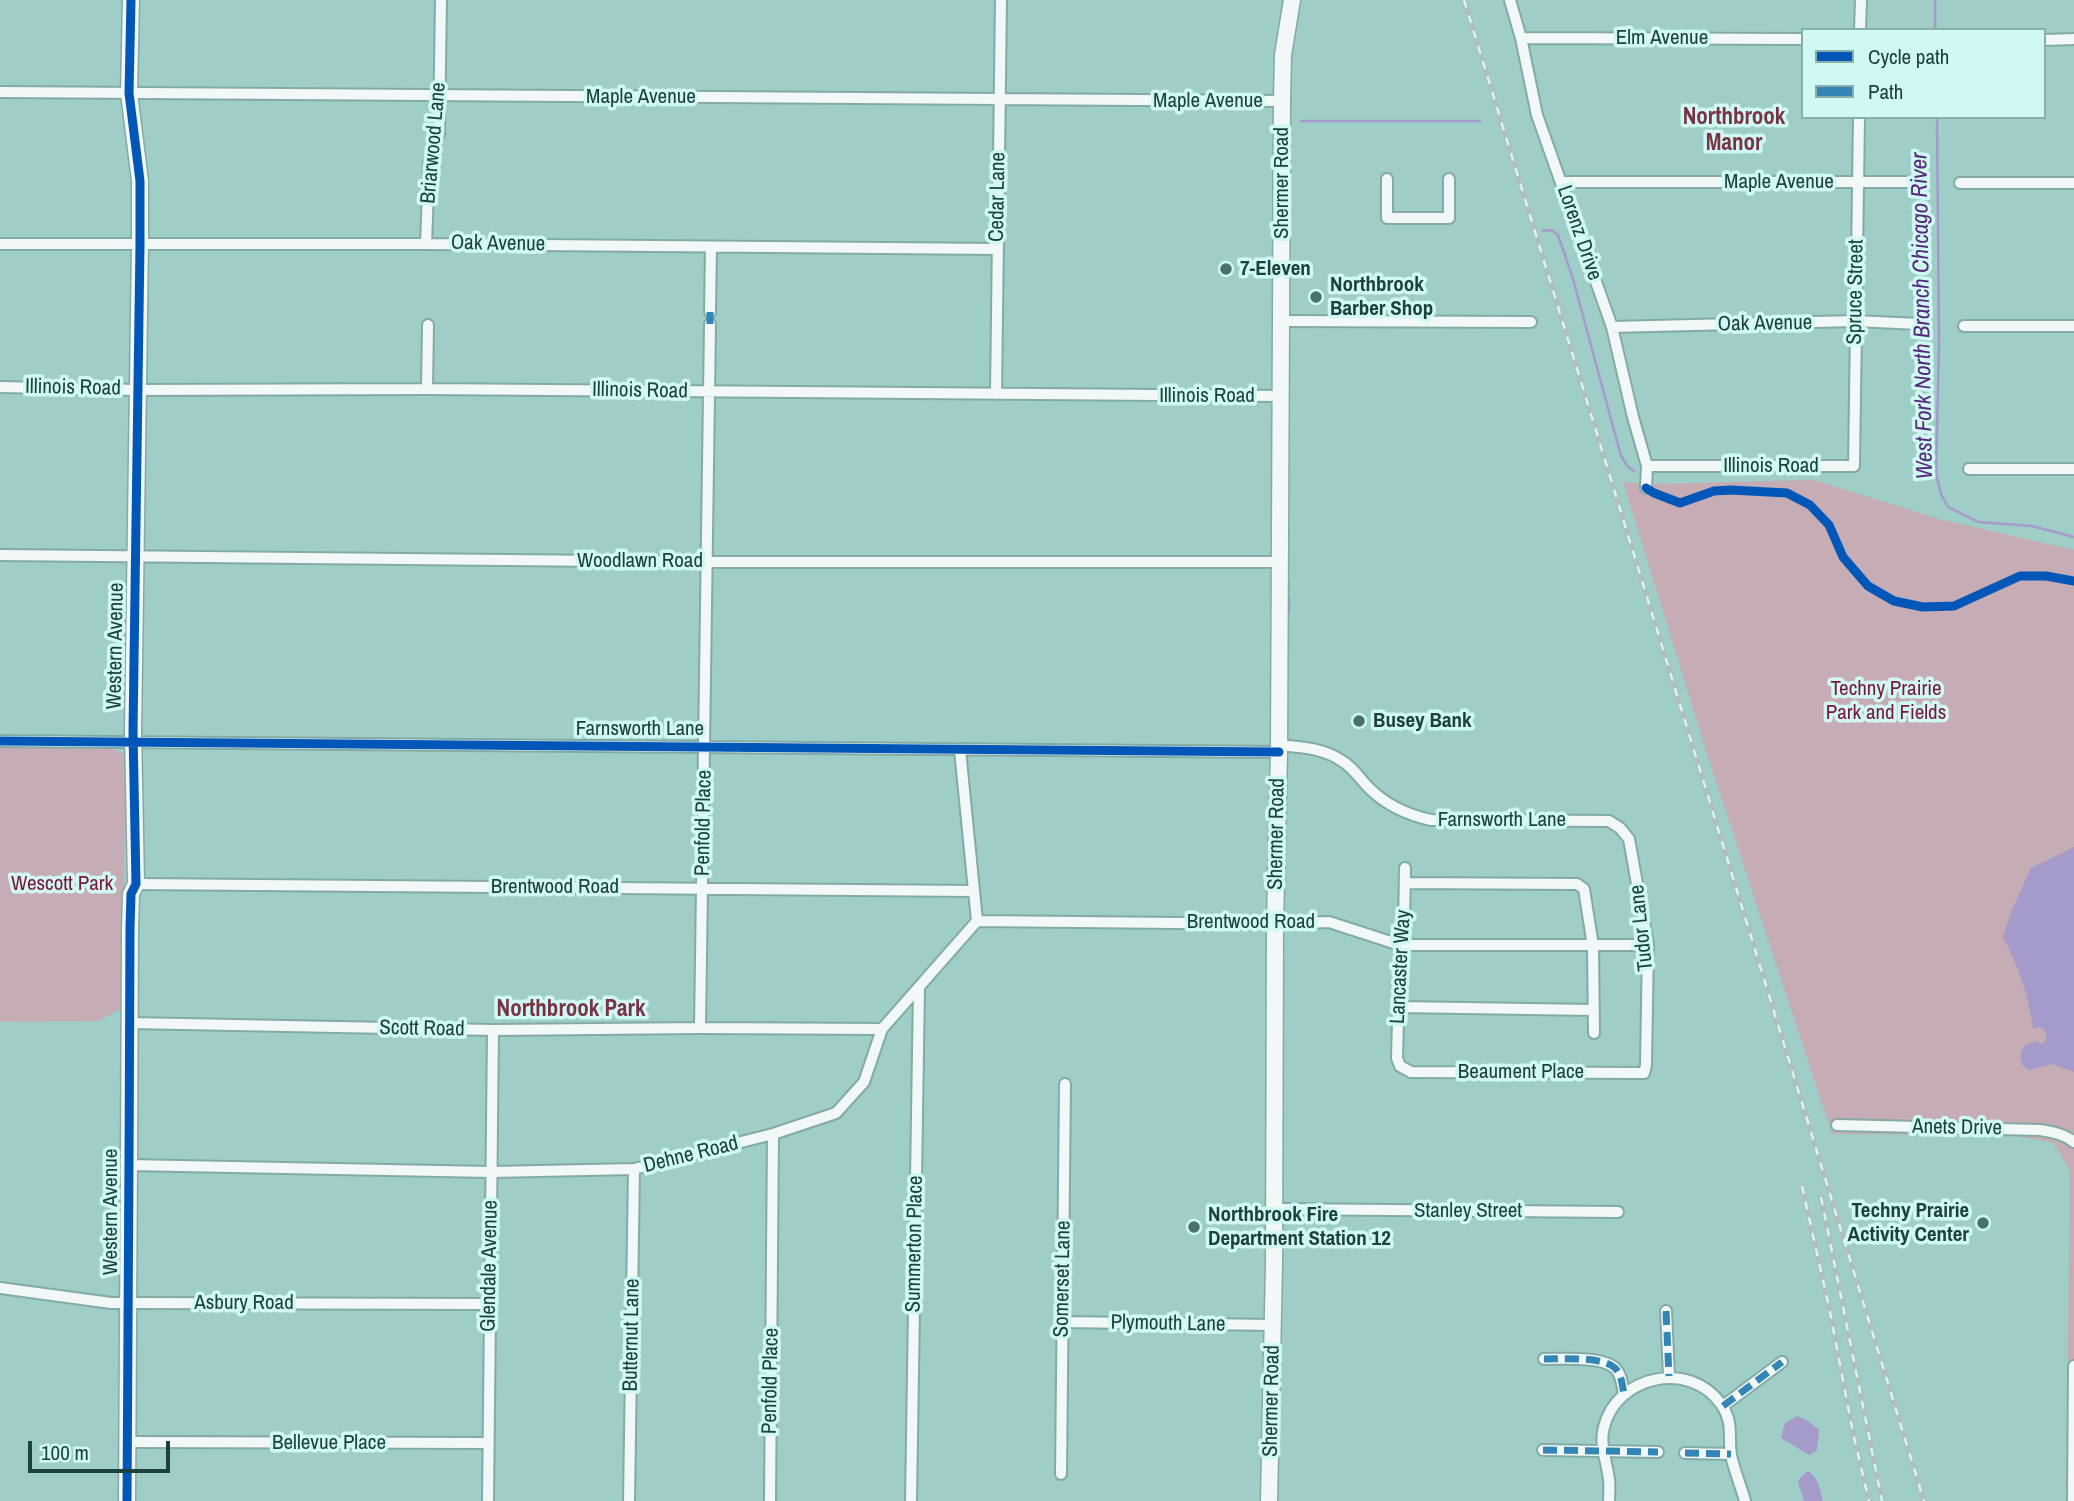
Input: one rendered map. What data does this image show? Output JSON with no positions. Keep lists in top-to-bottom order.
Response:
{
  "streets": {
    "street": [
      "Elm Avenue",
      "Maple Avenue",
      "Briarwood Lane",
      "Shermer Road",
      "Cedar Lane",
      "Lorenz Drive",
      "Oak Avenue",
      "Spruce Street",
      "Illinois Road",
      "Woodlawn Road",
      "Western Avenue",
      "Farnsworth Lane",
      "Penfold Place",
      "Brentwood Road",
      "Tudor Lane",
      "Lancaster Way",
      "Scott Road",
      "Beaument Place",
      "Anets Drive",
      "Dehne Road",
      "Stanley Street",
      "Summerton Place",
      "Glendale Avenue",
      "Somerset Lane",
      "Asbury Road",
      "Plymouth Lane",
      "Butternut Lane",
      "Bellevue Place"
    ]
  },
  "crossings": [
    ["Elm Avenue", "Lorenz Drive"],
    ["Maple Avenue", "Briarwood Lane"],
    ["Maple Avenue", "Shermer Road"],
    ["Maple Avenue", "Cedar Lane"],
    ["Maple Avenue", "Lorenz Drive"],
    ["Maple Avenue", "Spruce Street"],
    ["Maple Avenue", "Western Avenue"],
    ["Briarwood Lane", "Oak Avenue"],
    ["Shermer Road", "Illinois Road"],
    ["Shermer Road", "Woodlawn Road"],
    ["Shermer Road", "Farnsworth Lane"],
    ["Shermer Road", "Brentwood Road"],
    ["Shermer Road", "Stanley Street"],
    ["Shermer Road", "Plymouth Lane"],
    ["Cedar Lane", "Oak Avenue"],
    ["Cedar Lane", "Illinois Road"],
    ["Lorenz Drive", "Oak Avenue"],
    ["Lorenz Drive", "Illinois Road"],
    ["Oak Avenue", "Spruce Street"],
    ["Oak Avenue", "Western Avenue"],
    ["Spruce Street", "Illinois Road"],
    ["Illinois Road", "Western Avenue"],
    ["Illinois Road", "Penfold Place"],
    ["Woodlawn Road", "Western Avenue"],
    ["Woodlawn Road", "Penfold Place"],
    ["Western Avenue", "Farnsworth Lane"],
    ["Western Avenue", "Brentwood Road"],
    ["Western Avenue", "Scott Road"],
    ["Western Avenue", "Dehne Road"],
    ["Western Avenue", "Asbury Road"],
    ["Western Avenue", "Bellevue Place"],
    ["Farnsworth Lane", "Penfold Place"],
    ["Farnsworth Lane", "Tudor Lane"],
    ["Penfold Place", "Brentwood Road"],
    ["Penfold Place", "Scott Road"],
    ["Penfold Place", "Dehne Road"],
    ["Brentwood Road", "Tudor Lane"],
    ["Brentwood Road", "Lancaster Way"],
    ["Brentwood Road", "Dehne Road"],
    ["Tudor Lane", "Beaument Place"],
    ["Lancaster Way", "Beaument Place"],
    ["Scott Road", "Dehne Road"],
    ["Scott Road", "Glendale Avenue"],
    ["Dehne Road", "Summerton Place"],
    ["Dehne Road", "Glendale Avenue"],
    ["Dehne Road", "Butternut Lane"],
    ["Glendale Avenue", "Asbury Road"],
    ["Glendale Avenue", "Bellevue Place"],
    ["Somerset Lane", "Plymouth Lane"]
  ],
  "districts": ["Northbrook Manor", "Northbrook Park"],
  "water": ["West Fork North Branch Chicago River"],
  "parks": ["Techny Prairie Park and Fields", "Wescott Park"],
  "places": [
    "7-Eleven",
    "Northbrook Barber Shop",
    "Busey Bank",
    "Techny Prairie Activity Center",
    "Northbrook Fire Department Station 12"
  ],
  "legend": ["Cycle path", "Path"],
  "scale_bar": "100 m"
}
